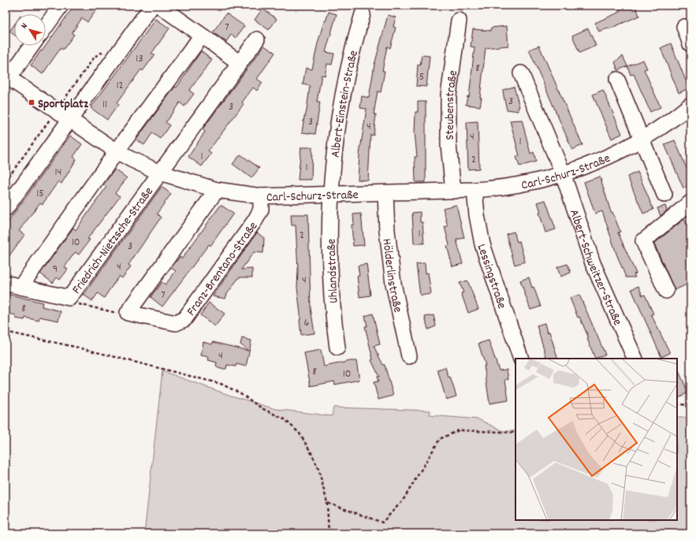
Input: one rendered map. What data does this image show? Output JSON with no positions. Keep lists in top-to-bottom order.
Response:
{
  "streets": {
    "street": [
      "Albert-Einstein-Straße",
      "Steubenstraße",
      "Carl-Schurz-Straße",
      "Friedrich-Nietzsche-Straße",
      "Albert-Schweitzer-Straße",
      "Franz-Brentano-Straße",
      "Uhlandstraße",
      "Hölderlinstraße",
      "Lessingstraße"
    ]
  },
  "crossings": [
    ["Albert-Einstein-Straße", "Carl-Schurz-Straße"],
    ["Albert-Einstein-Straße", "Uhlandstraße"],
    ["Steubenstraße", "Carl-Schurz-Straße"],
    ["Carl-Schurz-Straße", "Friedrich-Nietzsche-Straße"],
    ["Carl-Schurz-Straße", "Albert-Schweitzer-Straße"],
    ["Carl-Schurz-Straße", "Franz-Brentano-Straße"],
    ["Carl-Schurz-Straße", "Uhlandstraße"],
    ["Carl-Schurz-Straße", "Hölderlinstraße"],
    ["Carl-Schurz-Straße", "Lessingstraße"]
  ],
  "places": {
    "transit": ["Sportplatz"]
  },
  "house_numbers": [
    "7",
    "13",
    "8",
    "5",
    "12",
    "3",
    "11",
    "3",
    "3",
    "4",
    "4",
    "1",
    "1",
    "2",
    "1",
    "14",
    "15",
    "1",
    "2",
    "10",
    "3",
    "4",
    "9",
    "4",
    "7",
    "8",
    "6",
    "4",
    "8",
    "10"
  ],
  "north": "top left"
}
